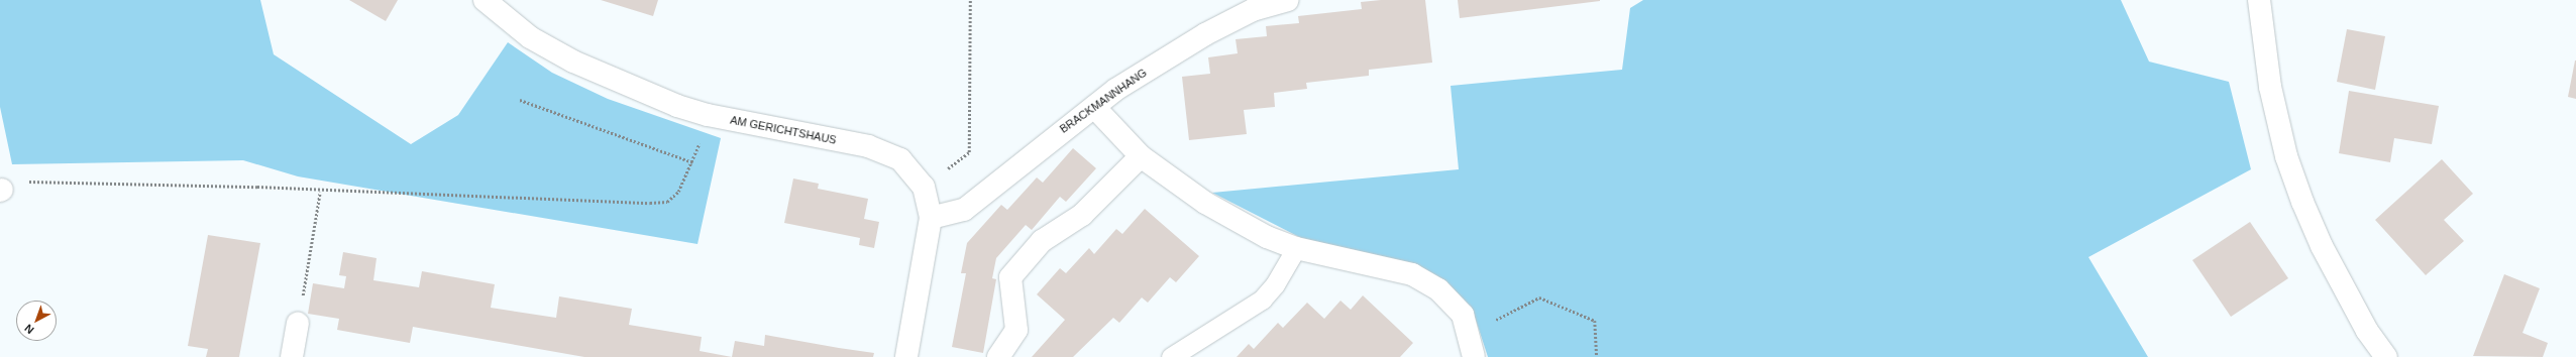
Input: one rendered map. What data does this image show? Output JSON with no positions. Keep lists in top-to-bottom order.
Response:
{
  "streets": {
    "street": ["BRACKMANNHANG", "AM GERICHTSHAUS"]
  },
  "crossings": [
    ["BRACKMANNHANG", "AM GERICHTSHAUS"]
  ],
  "north": "bottom left"
}
